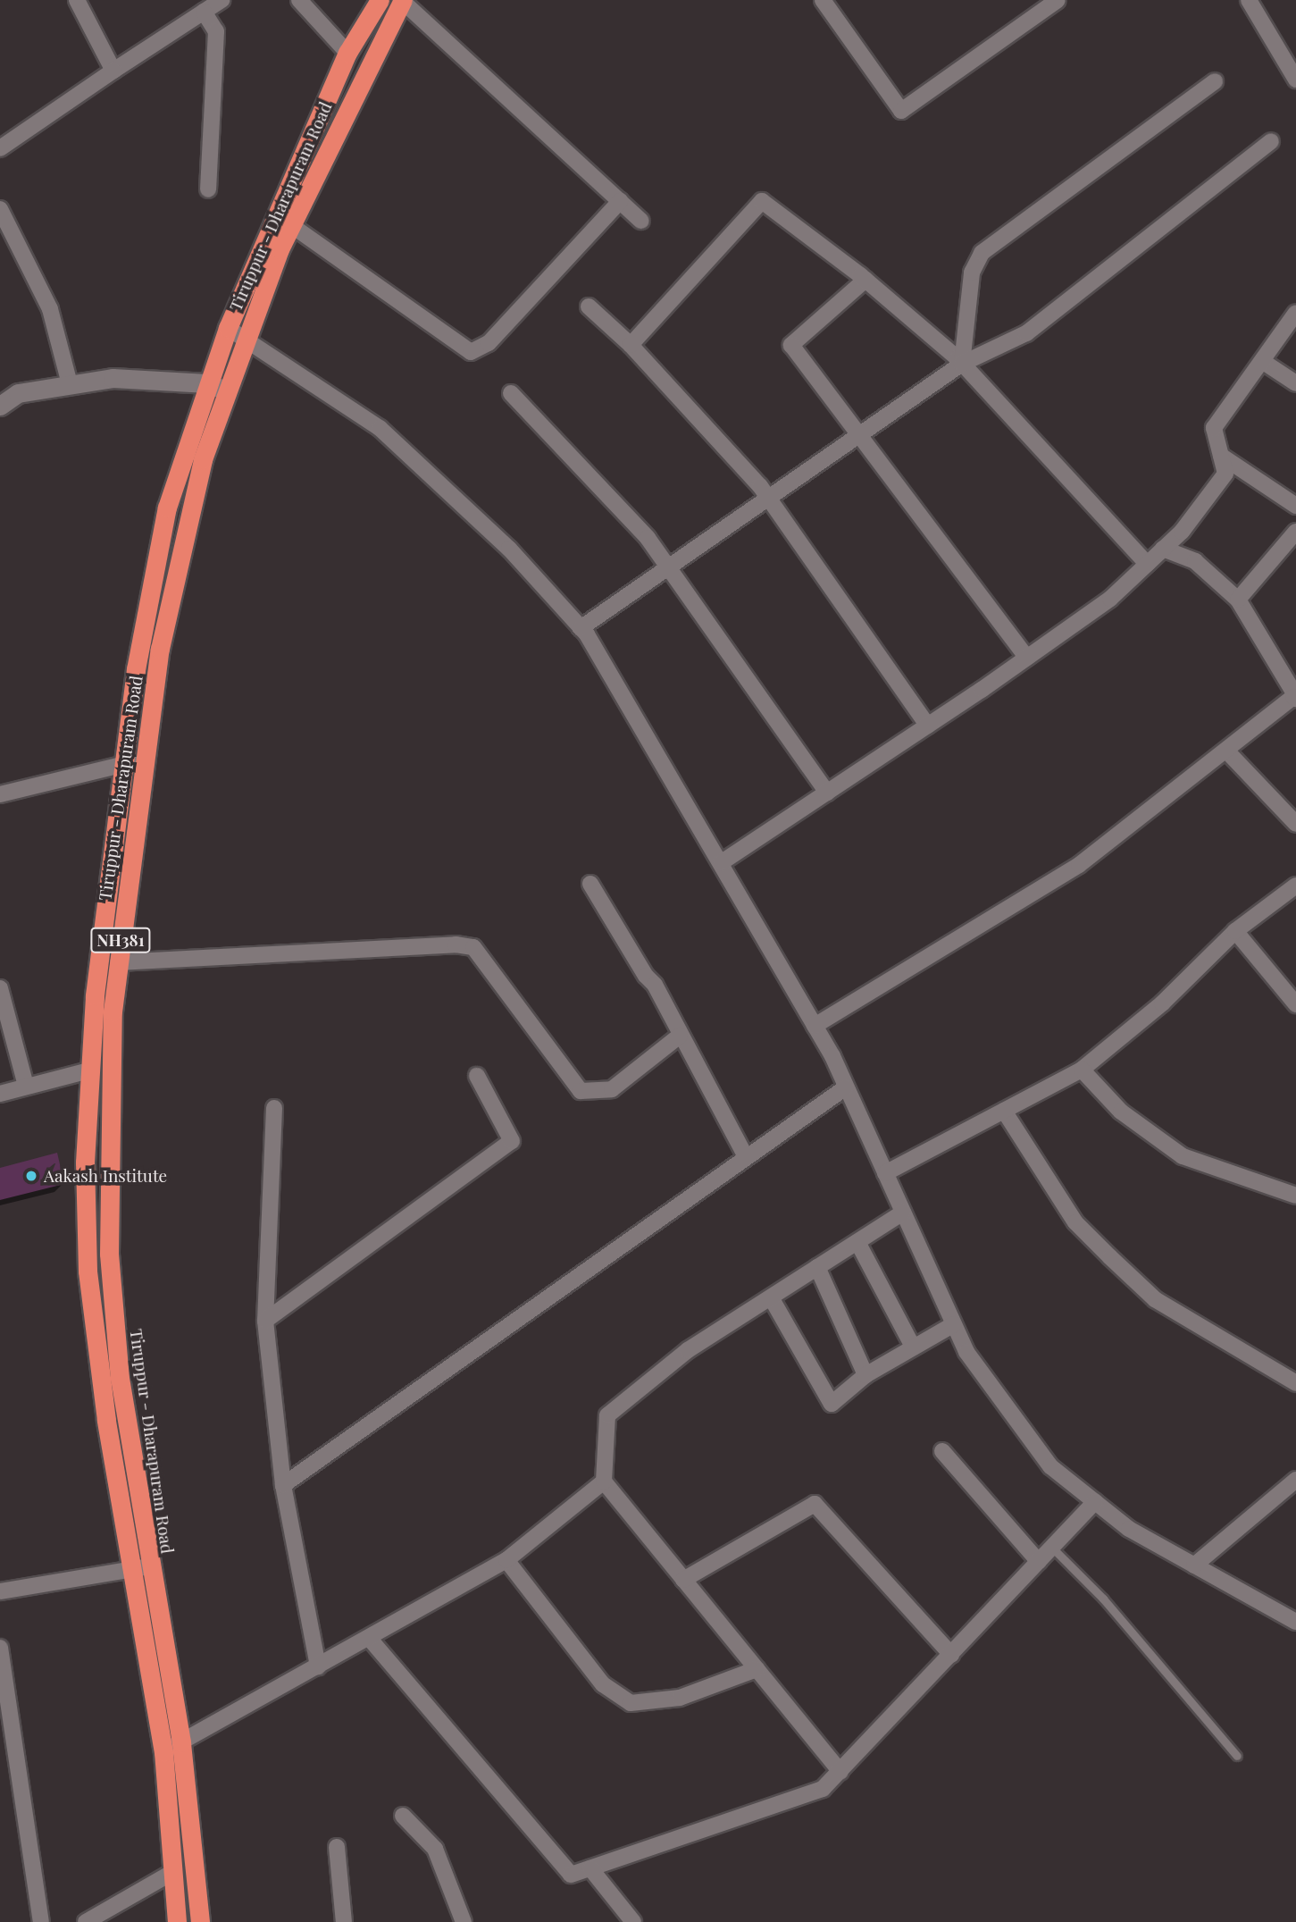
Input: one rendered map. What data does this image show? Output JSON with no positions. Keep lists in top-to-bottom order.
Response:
{
  "streets": {
    "highway": ["Tiruppur - Dharapuram Road", "NH381"]
  },
  "crossings": [
    ["Tiruppur - Dharapuram Road", "NH381"]
  ],
  "places": ["Aakash Institute"]
}
